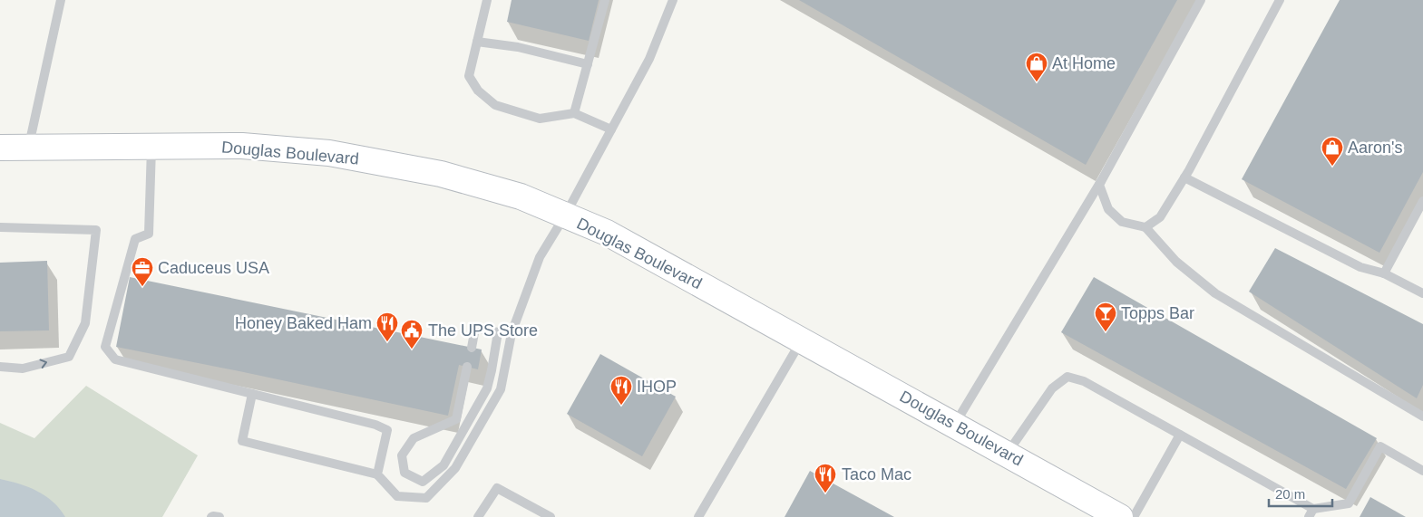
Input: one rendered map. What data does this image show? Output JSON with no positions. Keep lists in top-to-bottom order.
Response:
{
  "streets": {
    "main road": ["Douglas Boulevard"]
  },
  "places": {
    "shop": ["At Home", "Aaron's"],
    "office": ["Caduceus USA"],
    "bar": ["Topps Bar"],
    "restaurant": ["Honey Baked Ham", "IHOP", "Taco Mac"],
    "public building": ["The UPS Store"]
  },
  "scale_bar": "20 m"
}
